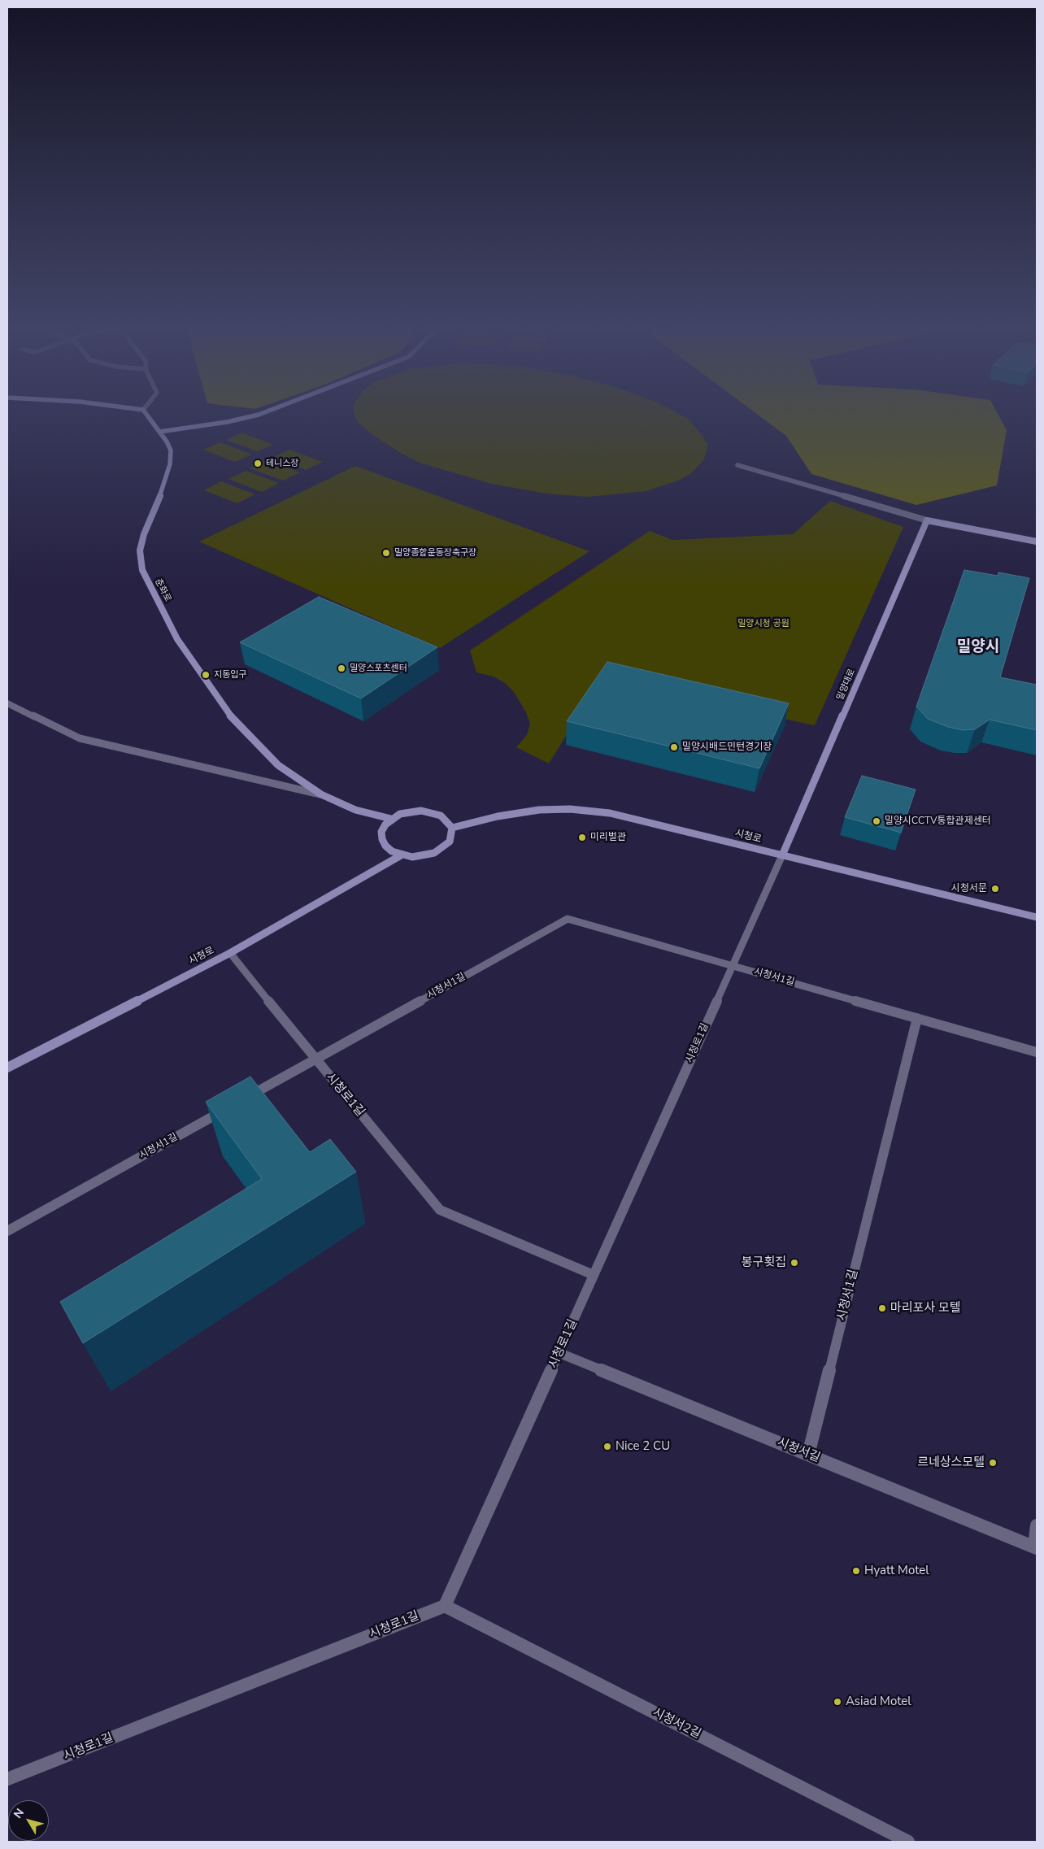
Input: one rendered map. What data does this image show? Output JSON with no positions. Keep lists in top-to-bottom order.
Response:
{
  "streets": {
    "street": [
      "춘화로",
      "밀양대로",
      "시청로",
      "시청서1길",
      "시청로1길",
      "시청서길",
      "시청서2길"
    ]
  },
  "crossings": [
    ["춘화로", "시청로"],
    ["밀양대로", "시청로"],
    ["밀양대로", "시청로1길"],
    ["시청로", "시청로1길"],
    ["시청서1길", "시청로1길"],
    ["시청서1길", "시청서길"],
    ["시청로1길", "시청서길"],
    ["시청로1길", "시청서2길"]
  ],
  "districts": ["밀양시"],
  "parks": ["밀양시청 공원"],
  "places": [
    "테니스장",
    "밀양종합운동장축구장",
    "밀양스포츠센터",
    "지동입구",
    "밀양시배드민턴경기장",
    "밀양시CCTV통합관제센터",
    "미리벌관",
    "시청서문",
    "봉구횟집",
    "마리포사 모텔",
    "Nice 2 CU",
    "르네상스모텔",
    "Hyatt Motel",
    "Asiad Motel"
  ],
  "north": "top left"
}
